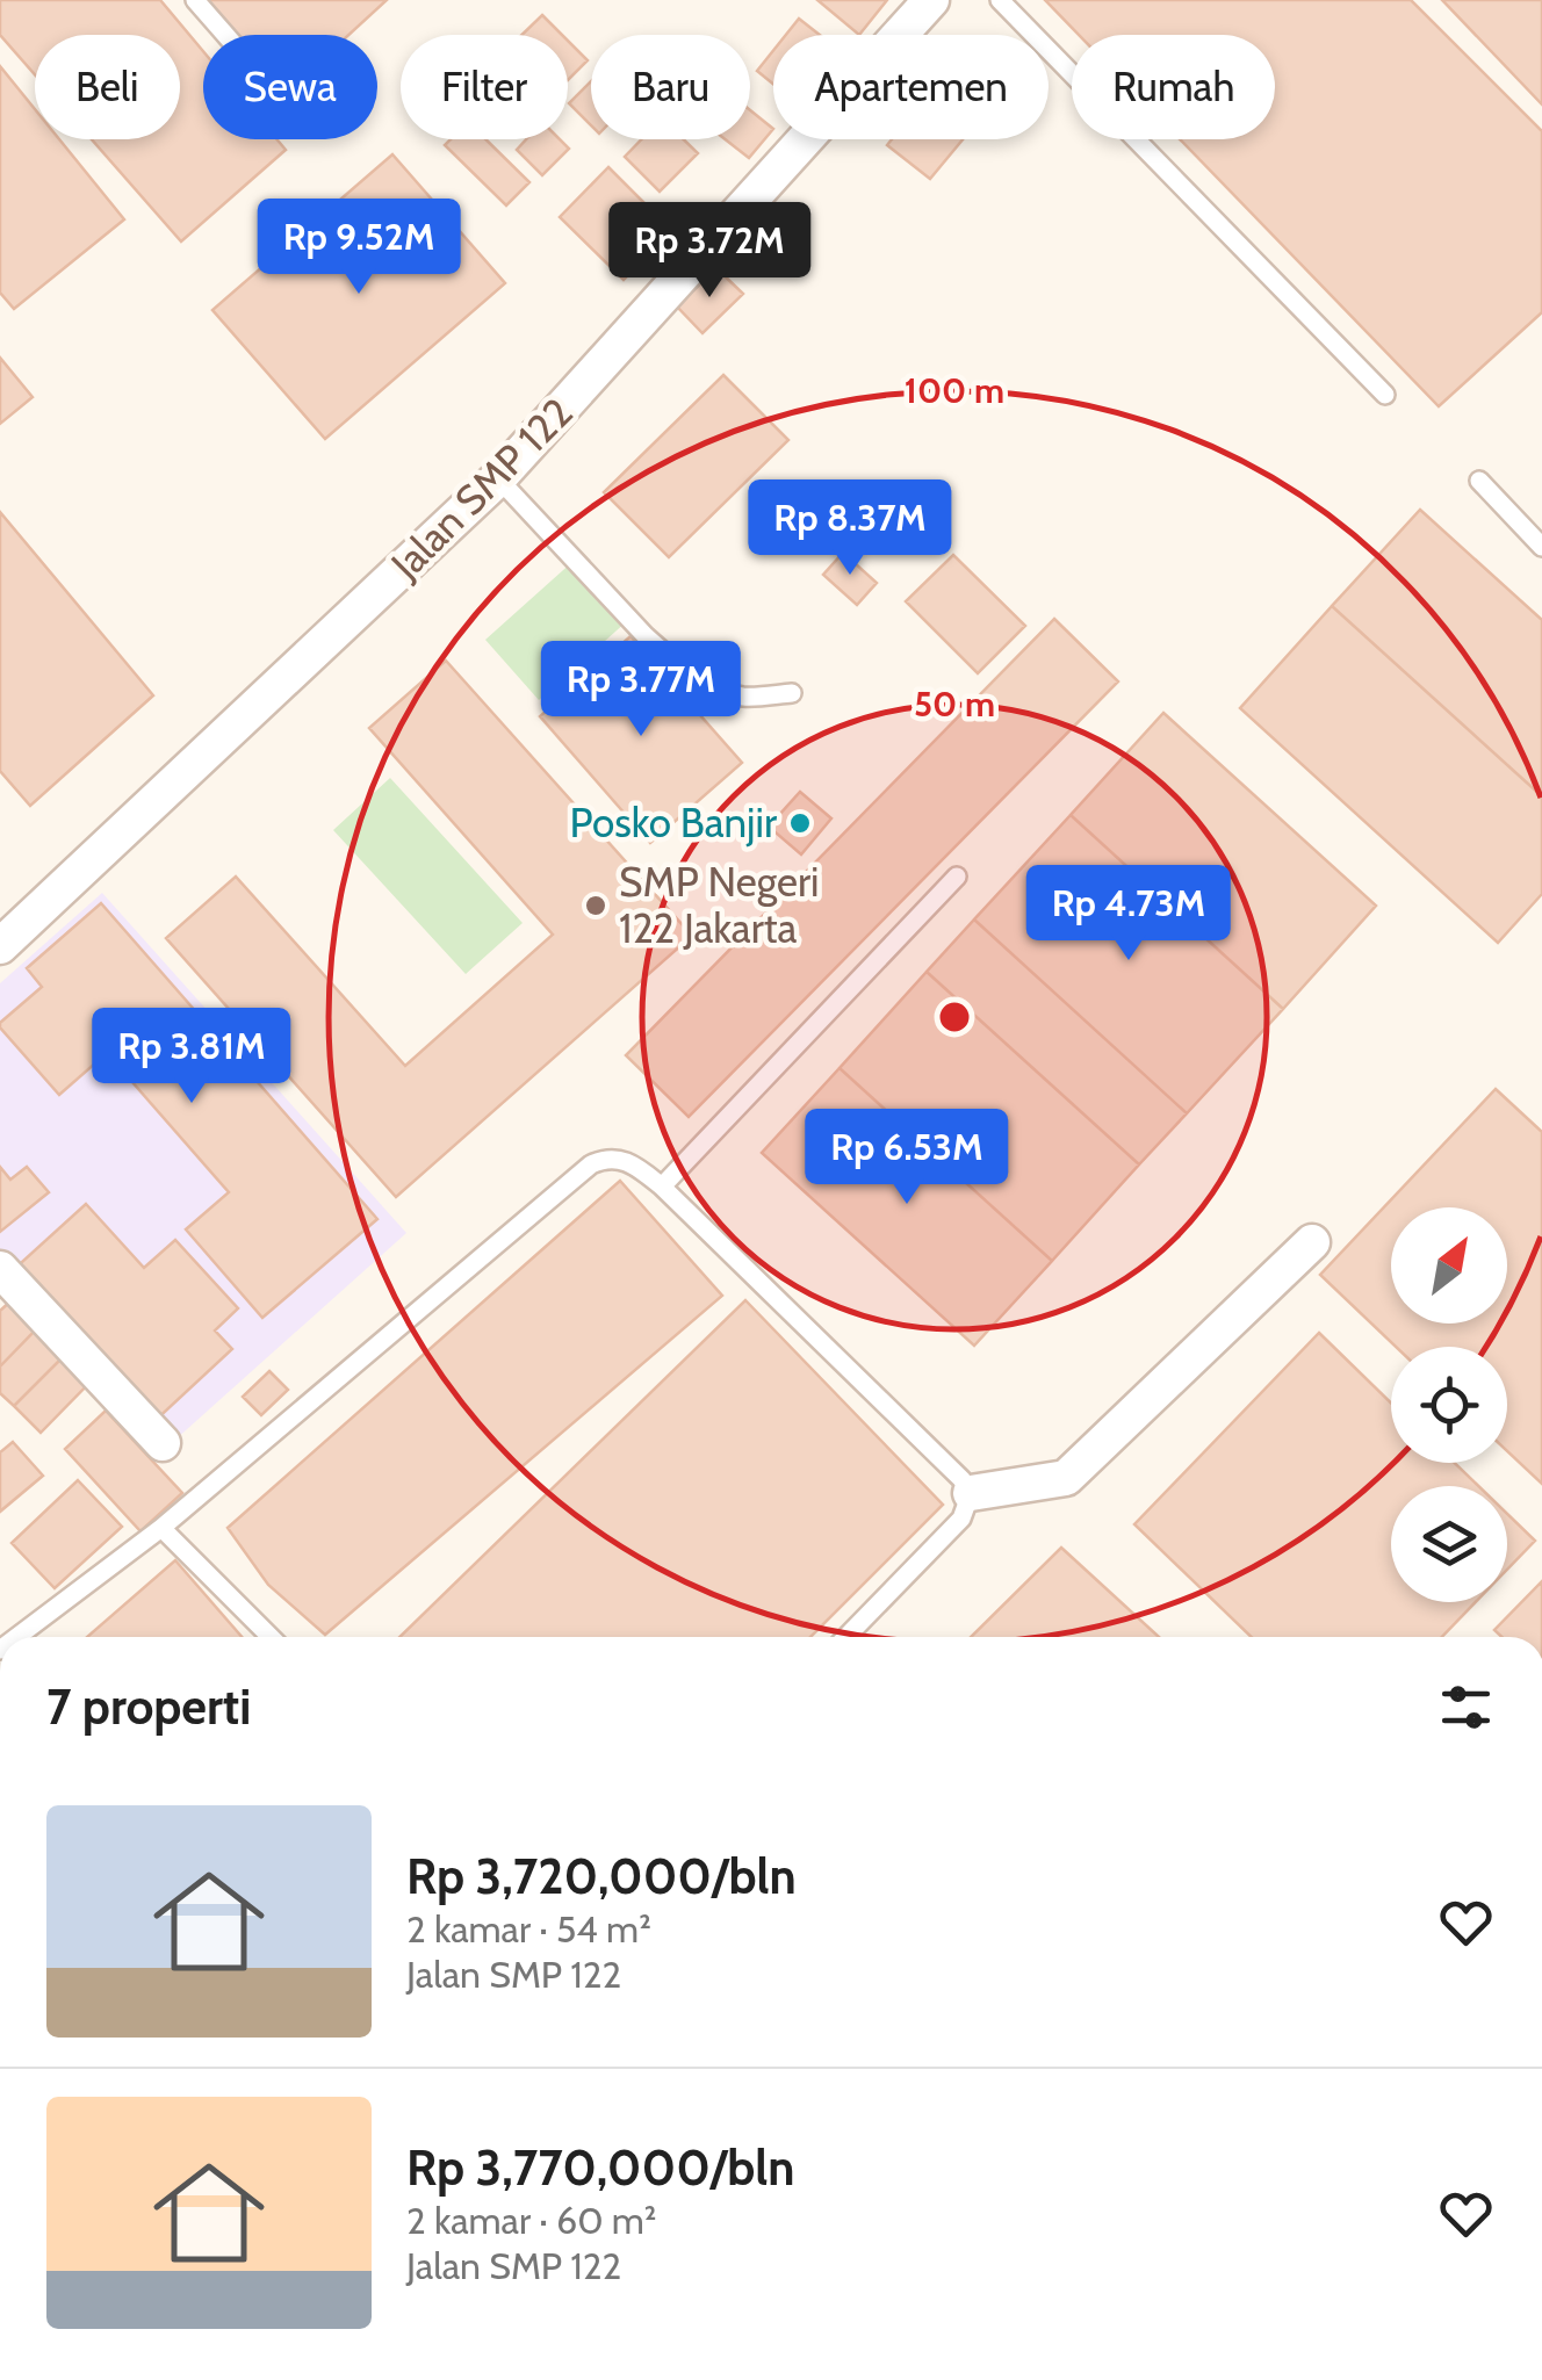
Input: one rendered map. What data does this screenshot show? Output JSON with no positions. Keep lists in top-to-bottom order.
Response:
{
  "streets": {
    "street": ["Jalan SMP 122"]
  },
  "places": ["Posko Banjir", "SMP Negeri 122 Jakarta"],
  "north": "top right",
  "page": {
    "chip": [
      "Beli",
      "Sewa",
      "Filter",
      "Baru",
      "Apartemen",
      "Rumah"
    ],
    "price": [
      "Rp 9.52M",
      "Rp 3.72M",
      "Rp 8.37M",
      "Rp 3.77M",
      "Rp 4.73M",
      "Rp 3.81M",
      "Rp 6.53M"
    ],
    "heading": "7 properti",
    "list": [
      {
        "name": "Rp 3,720,000/bln",
        "note": "2 kamar · 54 m² · Jalan SMP 122"
      },
      {
        "name": "Rp 3,770,000/bln",
        "note": "2 kamar · 60 m² · Jalan SMP 122"
      }
    ]
  },
  "rings": ["100 m", "50 m"]
}
